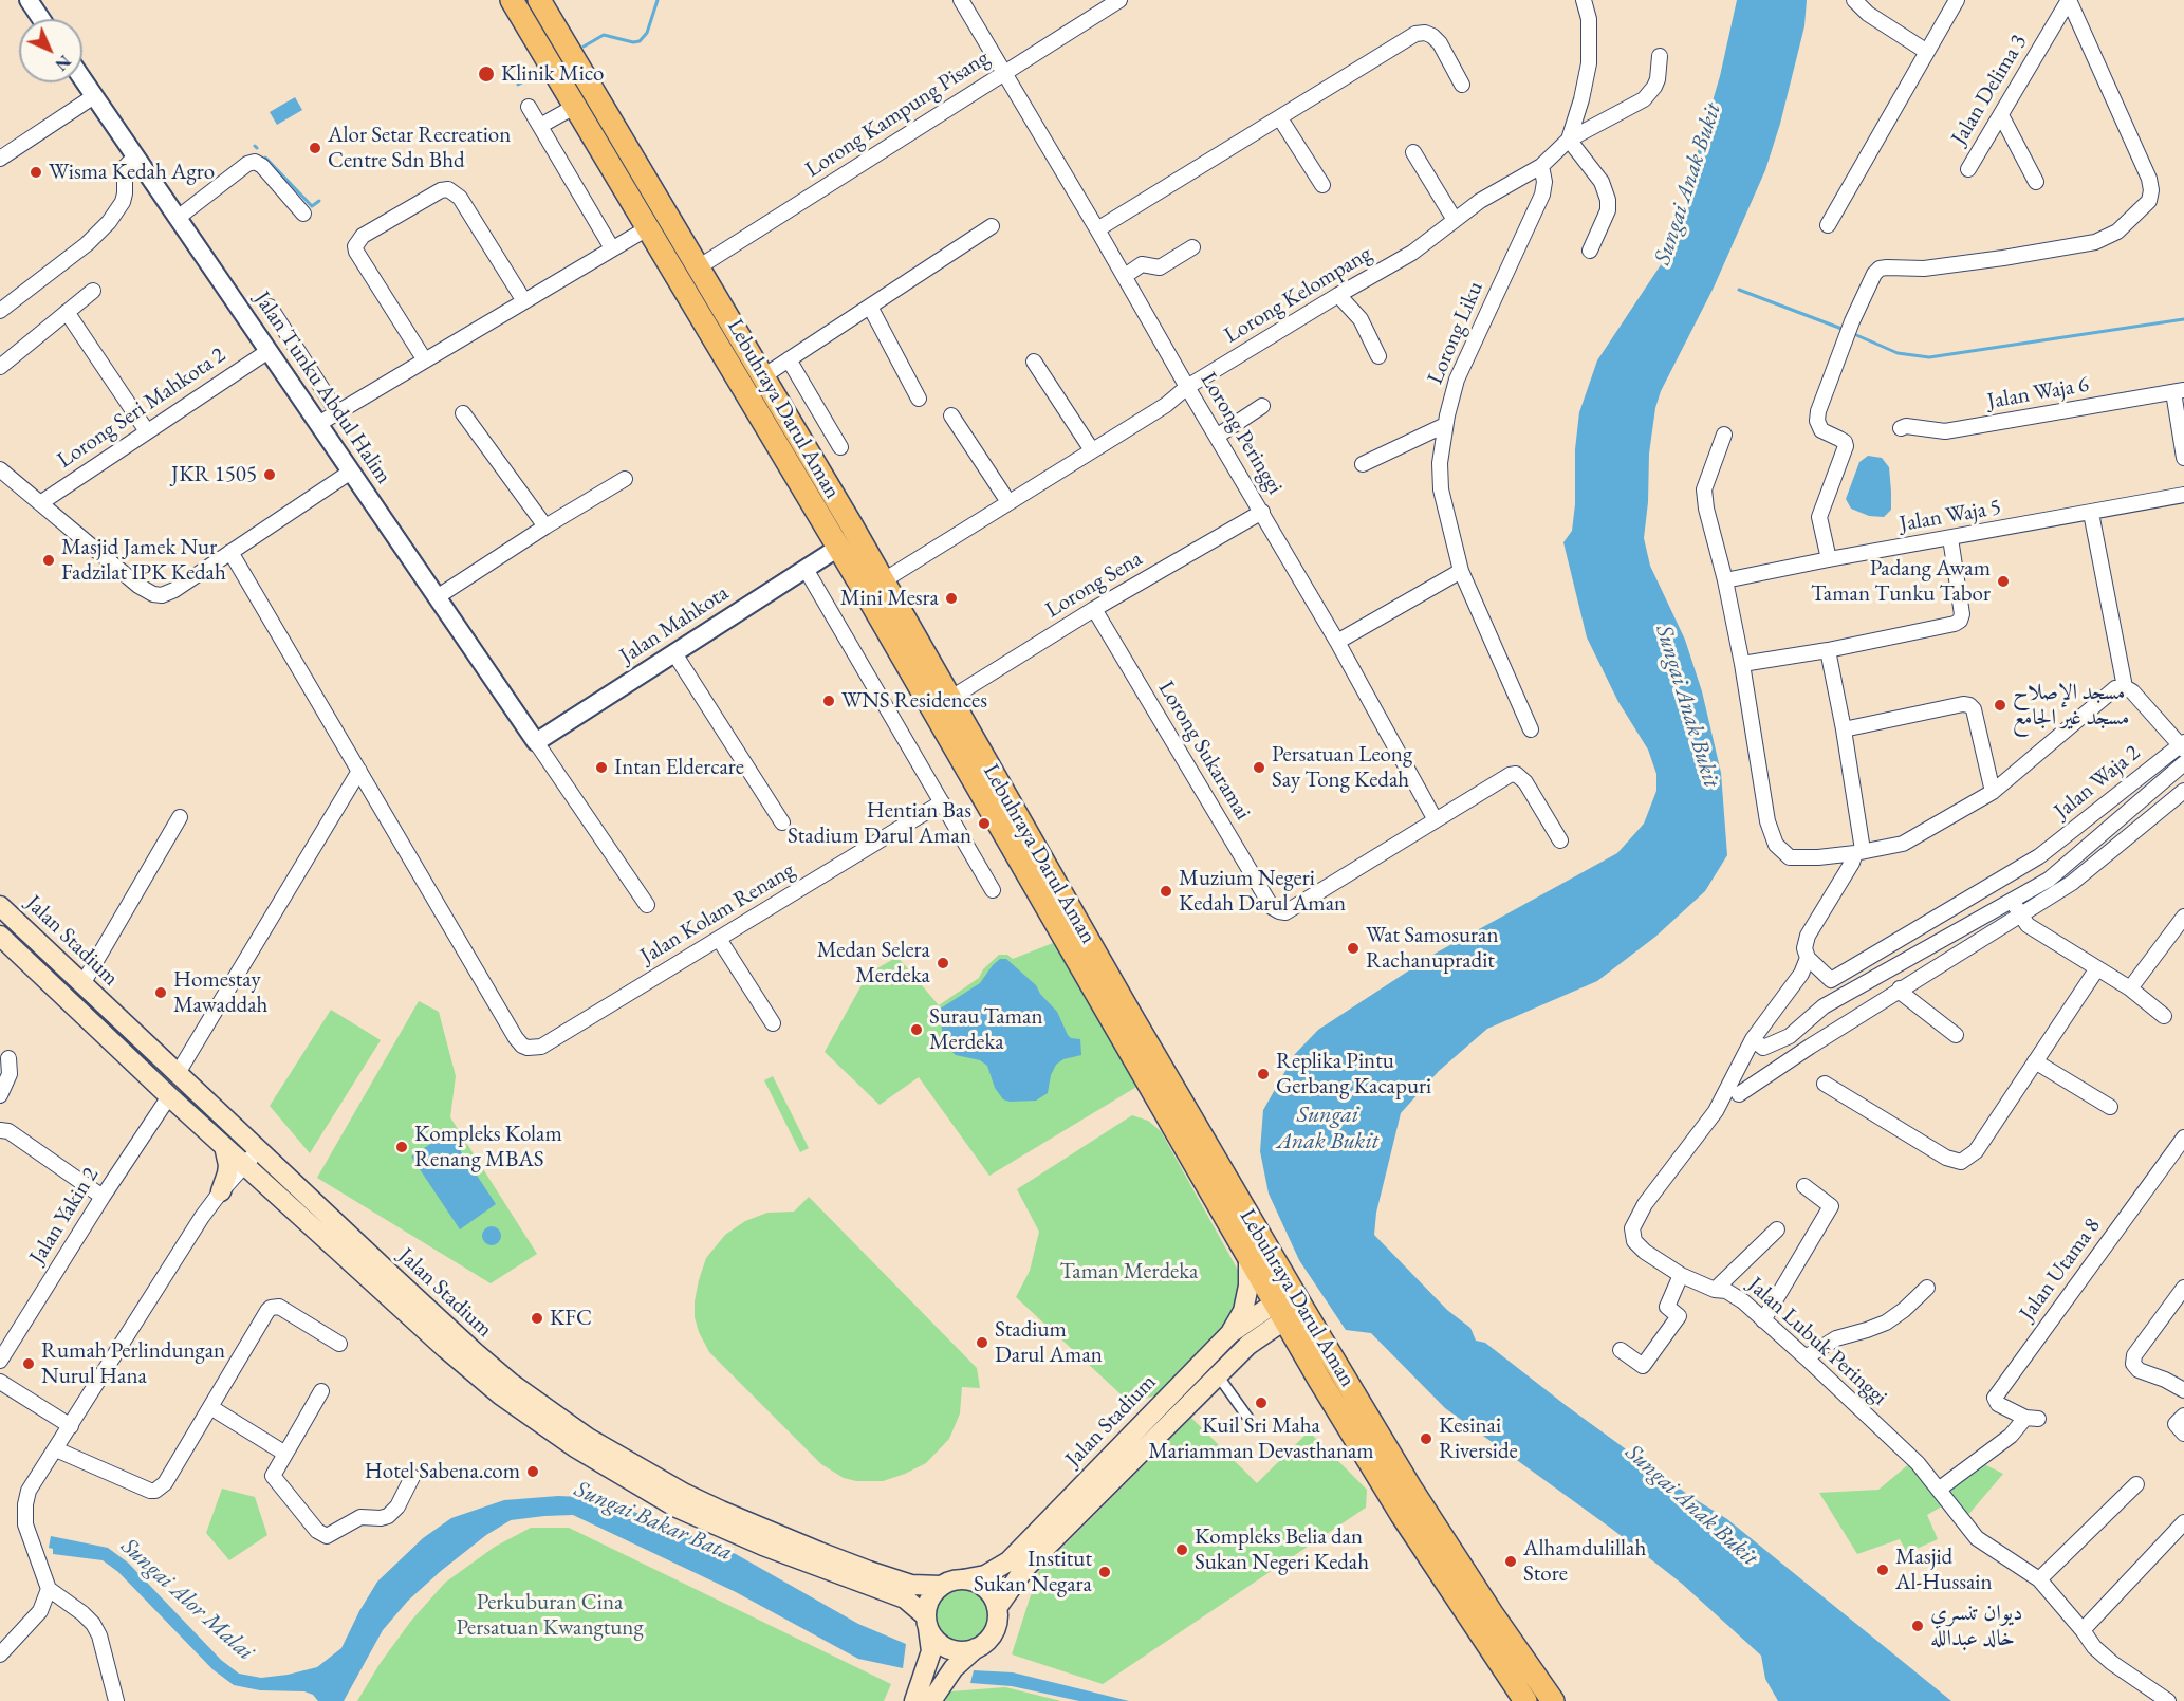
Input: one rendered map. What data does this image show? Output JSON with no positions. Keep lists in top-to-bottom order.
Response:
{
  "streets": {
    "main road": ["Lebuhraya Darul Aman", "Jalan Stadium"],
    "street": [
      "Jalan Delima 3",
      "Lorong Kampung Pisang",
      "Lorong Kelompang",
      "Lorong Liku",
      "Jalan Tunku Abdul Halim",
      "Jalan Waja 6",
      "Lorong Seri Mahkota 2",
      "Lorong Peringgi",
      "Jalan Waja 5",
      "Lorong Sena",
      "Jalan Mahkota",
      "Lorong Sukaramai",
      "Jalan Waja 2",
      "Jalan Kolam Renang",
      "Jalan Yakin 2",
      "Jalan Utama 8",
      "Jalan Lubuk Peringgi"
    ]
  },
  "crossings": [
    ["Lorong Kampung Pisang", "Lebuhraya Darul Aman"],
    ["Lorong Kampung Pisang", "Lorong Peringgi"],
    ["Lorong Kelompang", "Lorong Liku"],
    ["Lorong Kelompang", "Lebuhraya Darul Aman"],
    ["Lorong Kelompang", "Lorong Peringgi"],
    ["Jalan Tunku Abdul Halim", "Lorong Seri Mahkota 2"],
    ["Jalan Tunku Abdul Halim", "Jalan Mahkota"],
    ["Lebuhraya Darul Aman", "Lorong Sena"],
    ["Lebuhraya Darul Aman", "Jalan Mahkota"],
    ["Lebuhraya Darul Aman", "Jalan Stadium"],
    ["Lorong Peringgi", "Lorong Sena"],
    ["Lorong Peringgi", "Lorong Sukaramai"],
    ["Lorong Sena", "Lorong Sukaramai"],
    ["Jalan Stadium", "Jalan Yakin 2"],
    ["Jalan Utama 8", "Jalan Lubuk Peringgi"]
  ],
  "water": ["Sungai Anak Bukit", "Sungai Bakar Bata", "Sungai Alor Malai"],
  "parks": ["Taman Merdeka", "Perkuburan Cina Persatuan Kwangtung"],
  "places": [
    "Klinik Mico",
    "Alor Setar Recreation Centre Sdn Bhd",
    "Wisma Kedah Agro",
    "JKR 1505",
    "Masjid Jamek Nur Fadzilat IPK Kedah",
    "Padang Awam Taman Tunku Tabor",
    "Mini Mesra",
    "WNS Residences",
    "مسجد الإصلاح مسجد غير الجامع",
    "Intan Eldercare",
    "Persatuan Leong Say Tong Kedah",
    "Hentian Bas Stadium Darul Aman",
    "Muzium Negeri Kedah Darul Aman",
    "Wat Samosuran Rachanupradit",
    "Medan Selera Merdeka",
    "Homestay Mawaddah",
    "Surau Taman Merdeka",
    "Replika Pintu Gerbang Kacapuri",
    "Kompleks Kolam Renang MBAS",
    "KFC",
    "Stadium Darul Aman",
    "Rumah Perlindungan Nurul Hana",
    "Kuil Sri Maha Mariamman Devasthanam",
    "Kesinai Riverside",
    "Hotel Sabena.com",
    "Kompleks Belia dan Sukan Negeri Kedah",
    "Alhamdulillah Store",
    "Masjid Al-Hussain",
    "Institut Sukan Negara",
    "دیوان تنسري خالد عبدالله"
  ],
  "north": "bottom right"
}
